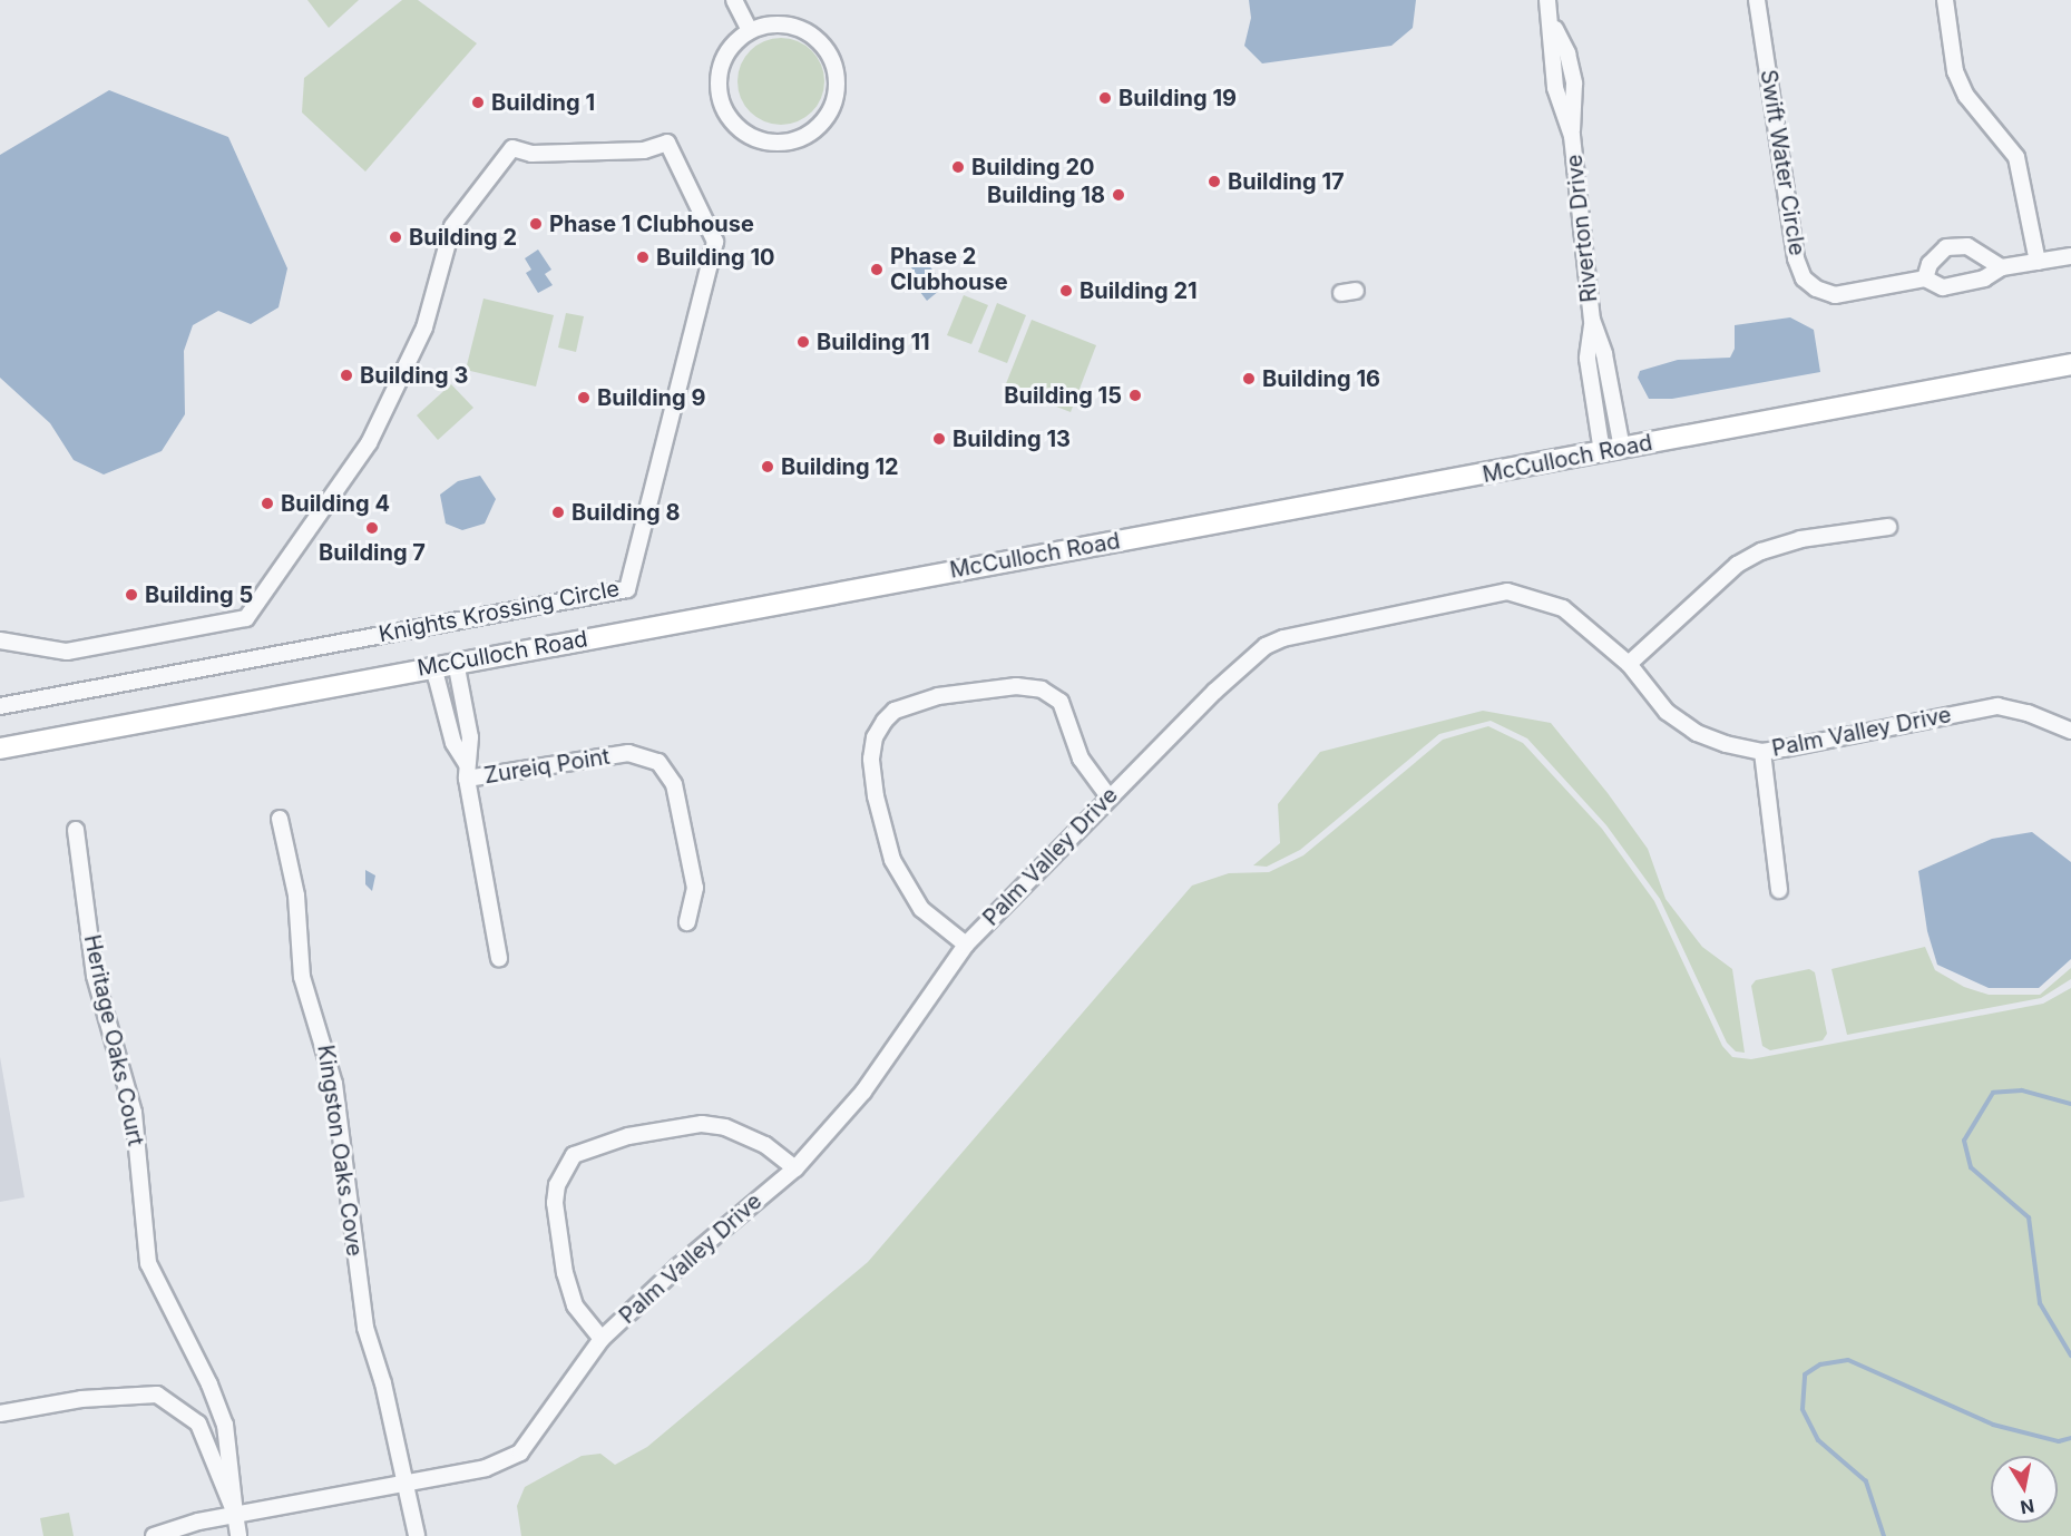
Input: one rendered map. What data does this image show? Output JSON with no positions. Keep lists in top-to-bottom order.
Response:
{
  "streets": {
    "street": [
      "Swift Water Circle",
      "Riverton Drive",
      "McCulloch Road",
      "Knights Krossing Circle",
      "Palm Valley Drive",
      "Zureiq Point",
      "Heritage Oaks Court",
      "Kingston Oaks Cove"
    ]
  },
  "crossings": [
    ["Riverton Drive", "McCulloch Road"],
    ["Palm Valley Drive", "Heritage Oaks Court"],
    ["Palm Valley Drive", "Kingston Oaks Cove"]
  ],
  "places": [
    "Building 19",
    "Building 1",
    "Building 20",
    "Building 17",
    "Building 18",
    "Phase 1 Clubhouse",
    "Building 2",
    "Building 10",
    "Phase 2 Clubhouse",
    "Building 21",
    "Building 11",
    "Building 3",
    "Building 16",
    "Building 15",
    "Building 9",
    "Building 13",
    "Building 12",
    "Building 4",
    "Building 8",
    "Building 7",
    "Building 5"
  ],
  "north": "bottom"
}
